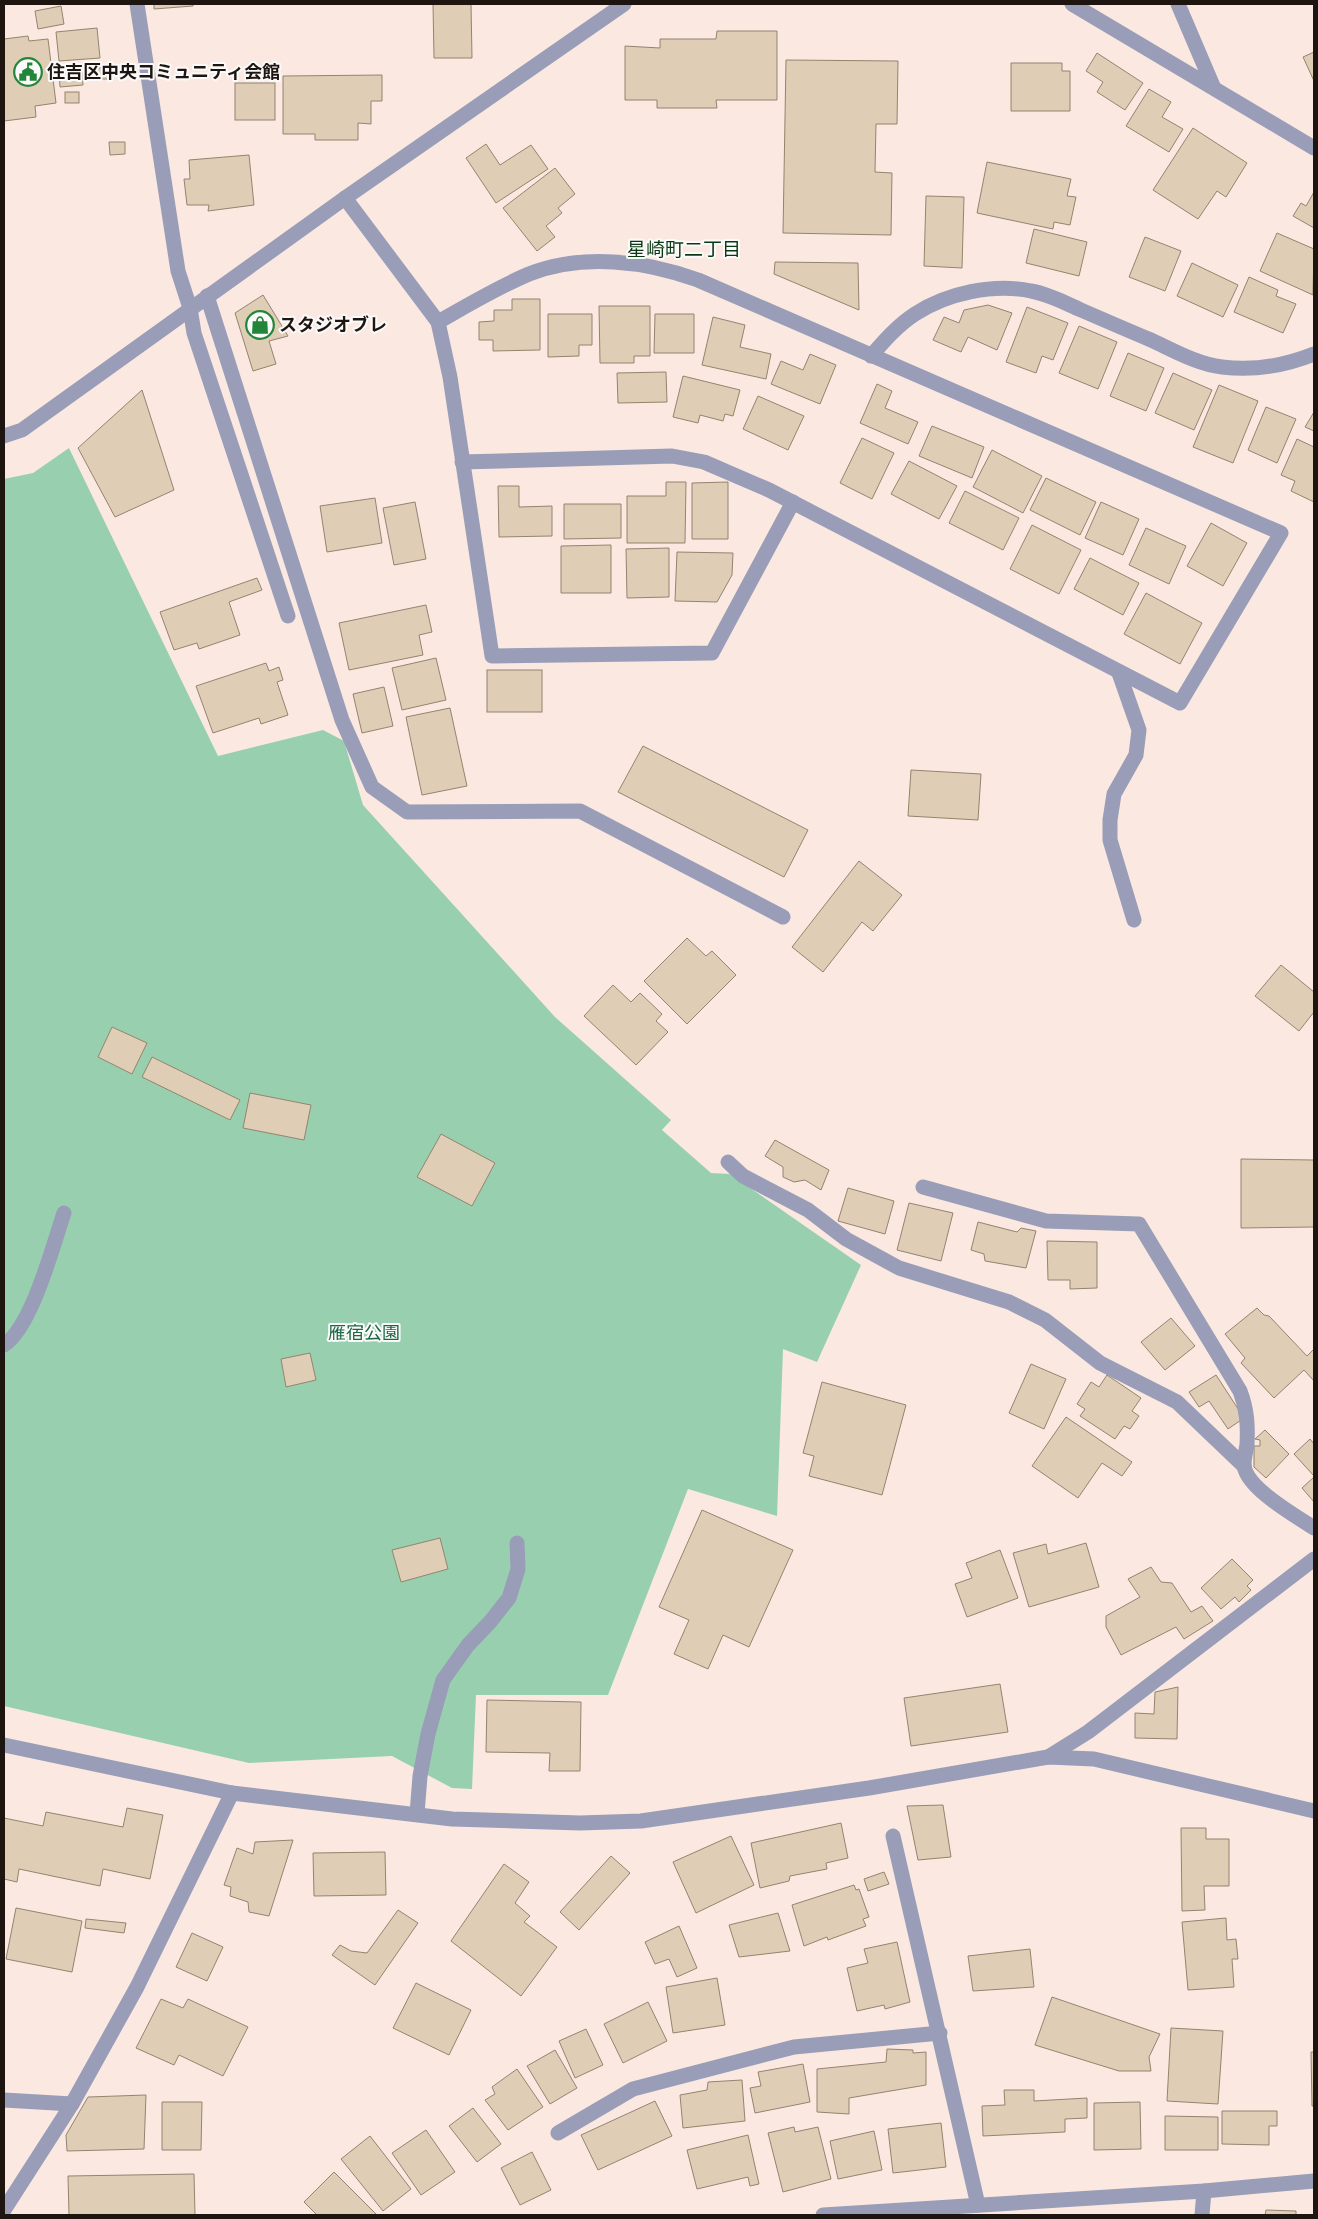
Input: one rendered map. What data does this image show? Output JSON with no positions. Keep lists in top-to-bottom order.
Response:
{
  "districts": ["星崎町二丁目"],
  "parks": ["雁宿公園"],
  "places": {
    "public building": ["住吉区中央コミュニティ会館"],
    "shop": ["スタジオブレ"]
  }
}
